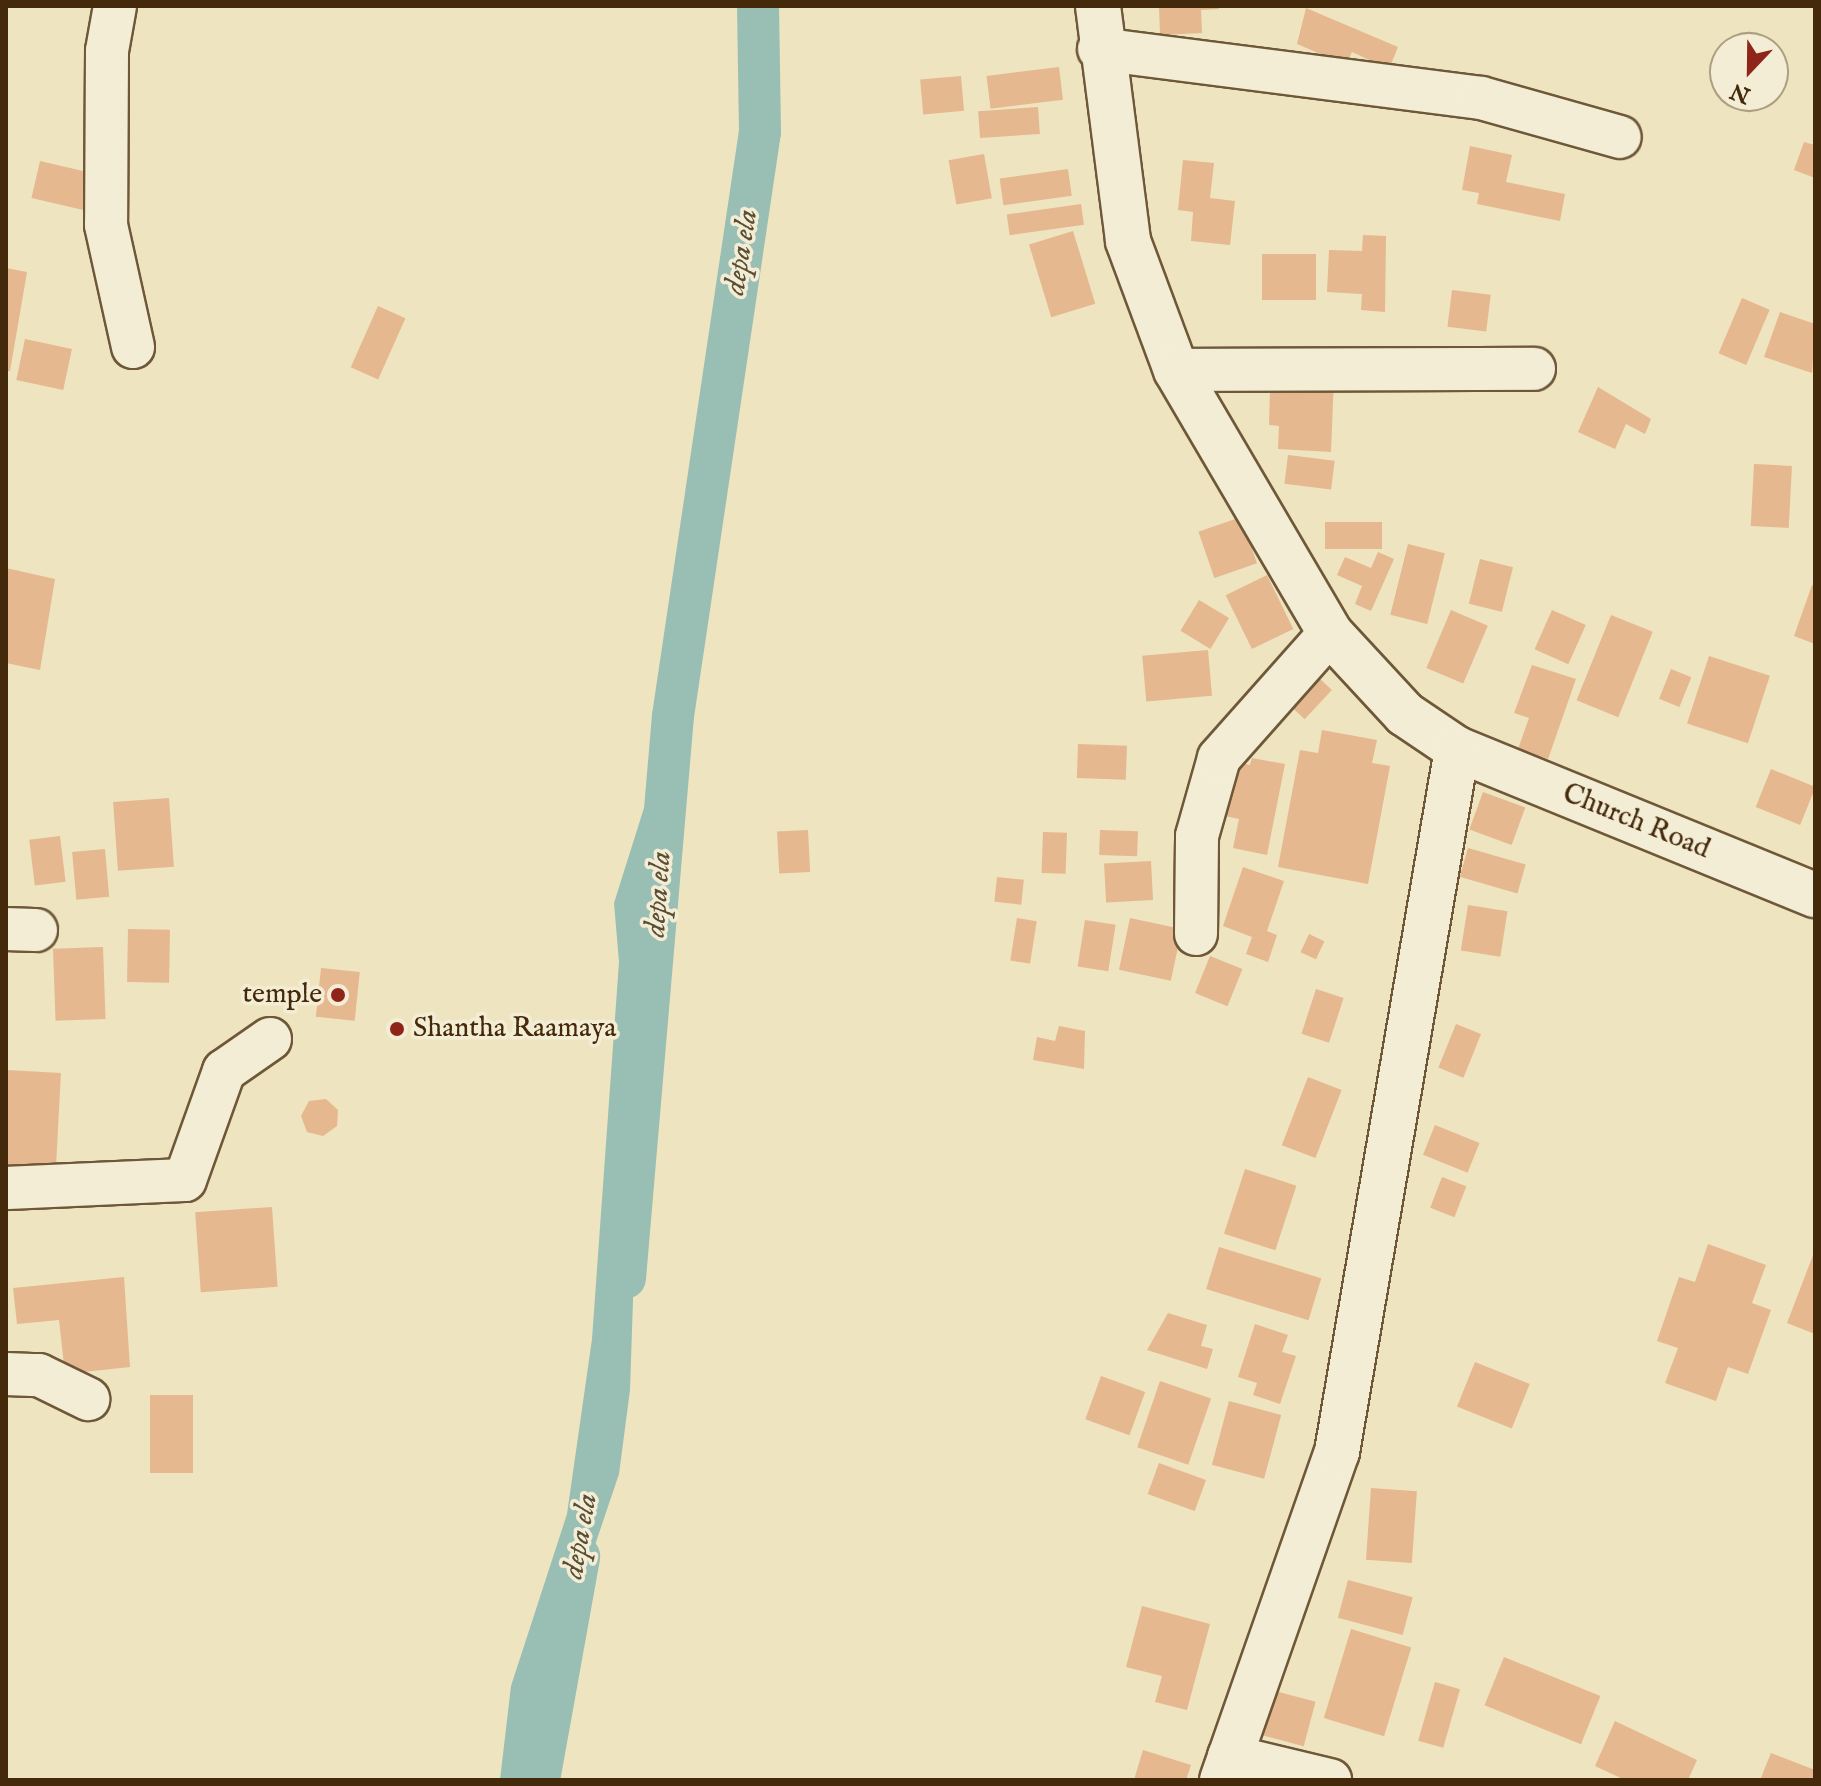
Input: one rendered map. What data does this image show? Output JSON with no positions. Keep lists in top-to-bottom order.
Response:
{
  "streets": {
    "street": ["Church Road"]
  },
  "water": ["depa ela"],
  "places": ["temple", "Shantha Raamaya"],
  "north": "bottom"
}
